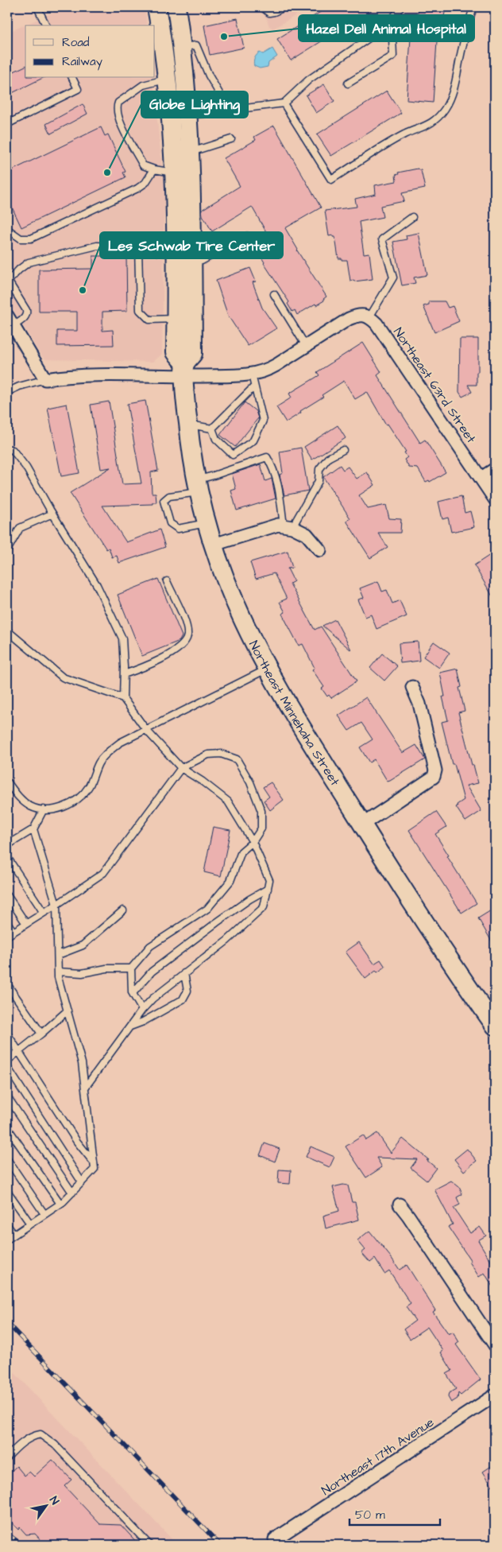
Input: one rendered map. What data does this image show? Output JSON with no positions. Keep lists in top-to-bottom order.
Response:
{
  "streets": {
    "main road": ["Northeast Minnehaha Street"],
    "street": ["Northeast 63rd Street", "Northeast 17th Avenue"]
  },
  "places": ["Hazel Dell Animal Hospital", "Globe Lighting", "Les Schwab Tire Center"],
  "legend": ["Road", "Railway"],
  "scale_bar": "50 m",
  "north": "top right"
}
